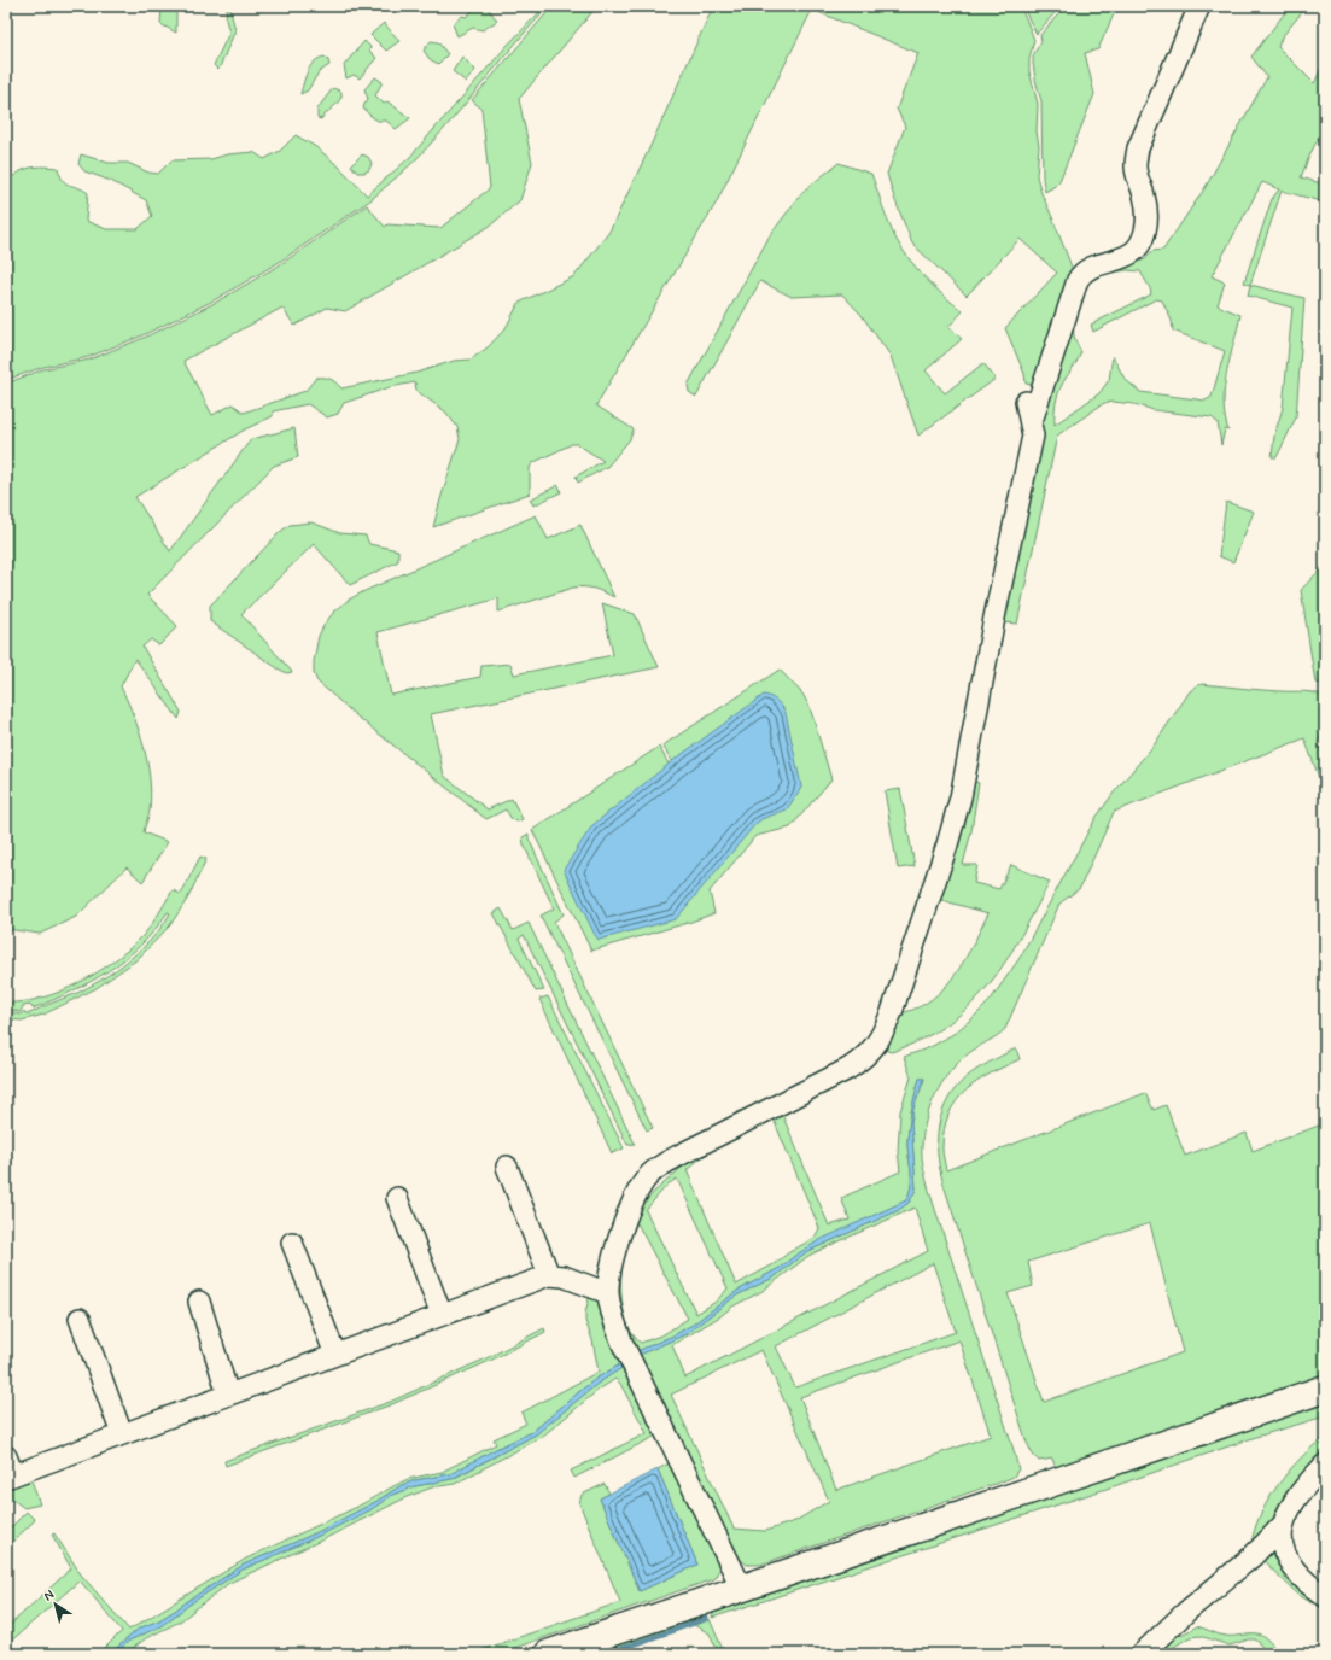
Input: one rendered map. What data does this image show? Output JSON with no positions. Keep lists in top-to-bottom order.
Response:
{
  "north": "top left"
}
